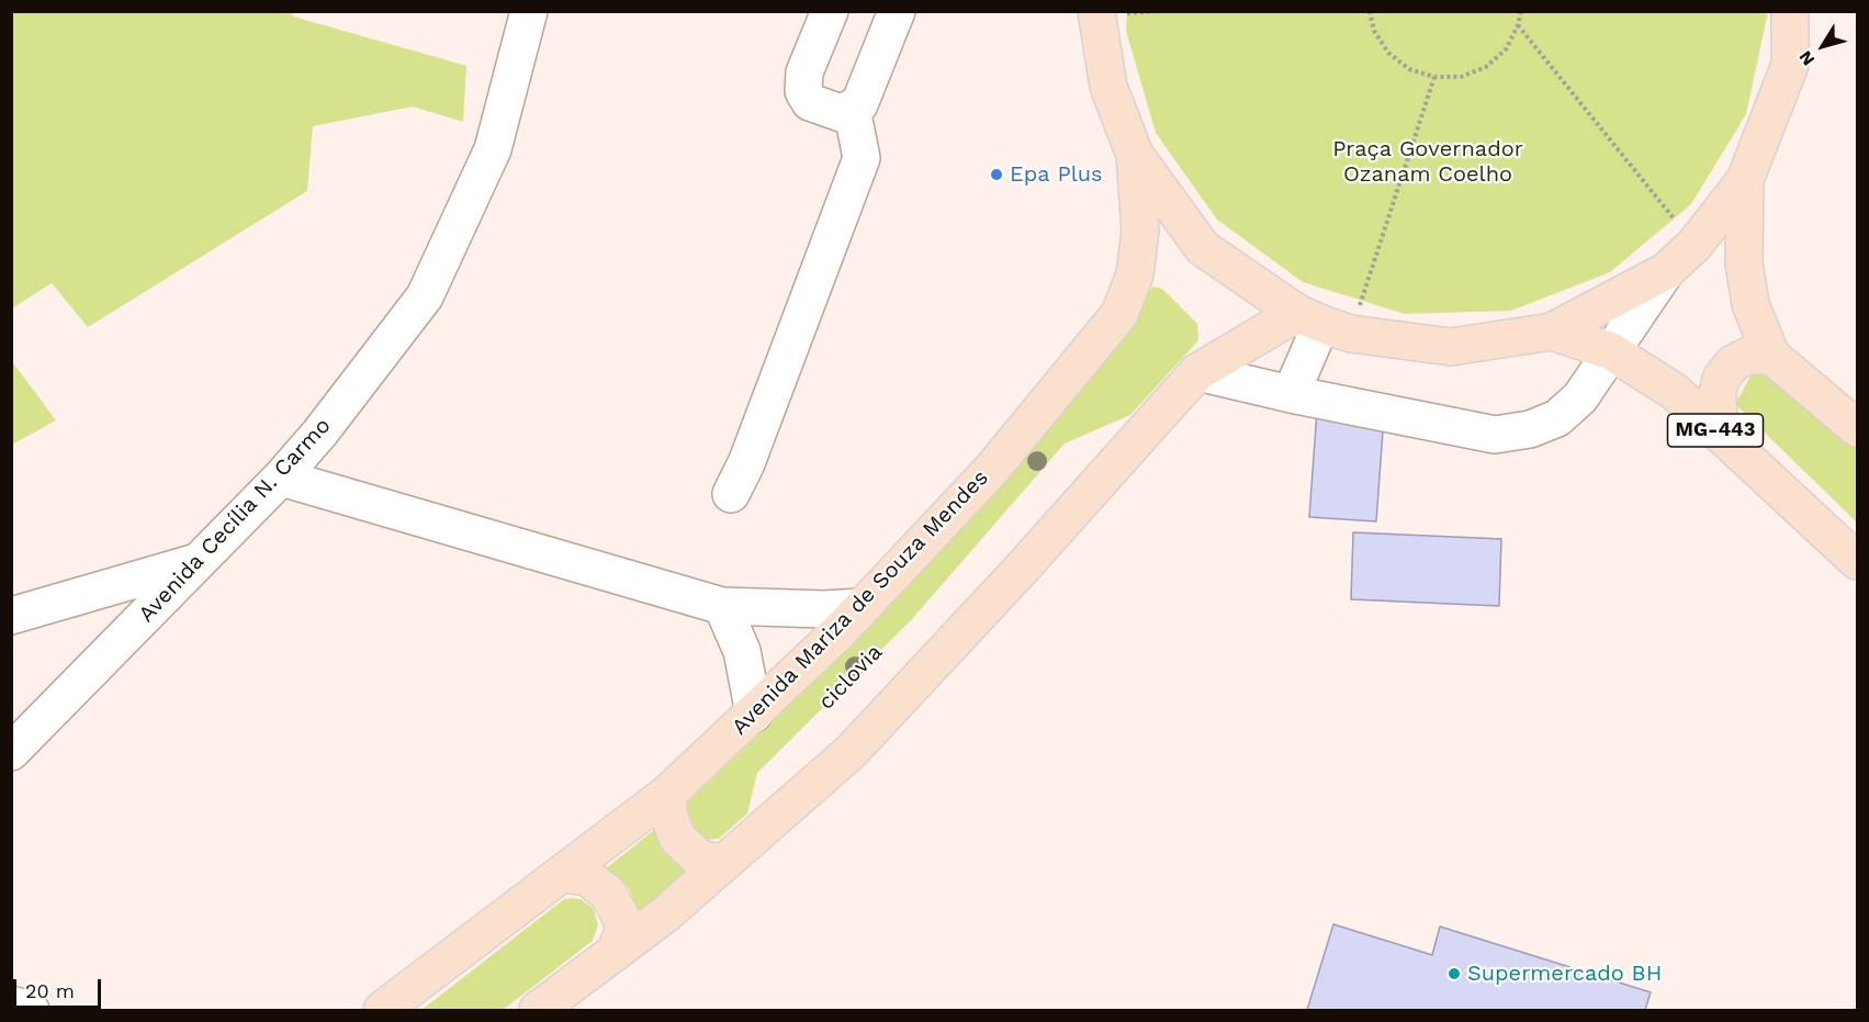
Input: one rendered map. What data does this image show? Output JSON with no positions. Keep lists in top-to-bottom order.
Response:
{
  "streets": {
    "main road": ["MG-443", "Avenida Mariza de Souza Mendes"],
    "street": ["Avenida Cecília N. Carmo"]
  },
  "parks": ["Praça Governador Ozanam Coelho"],
  "places": ["Epa Plus", "Supermercado BH"],
  "scale_bar": "20 m",
  "north": "bottom left"
}
